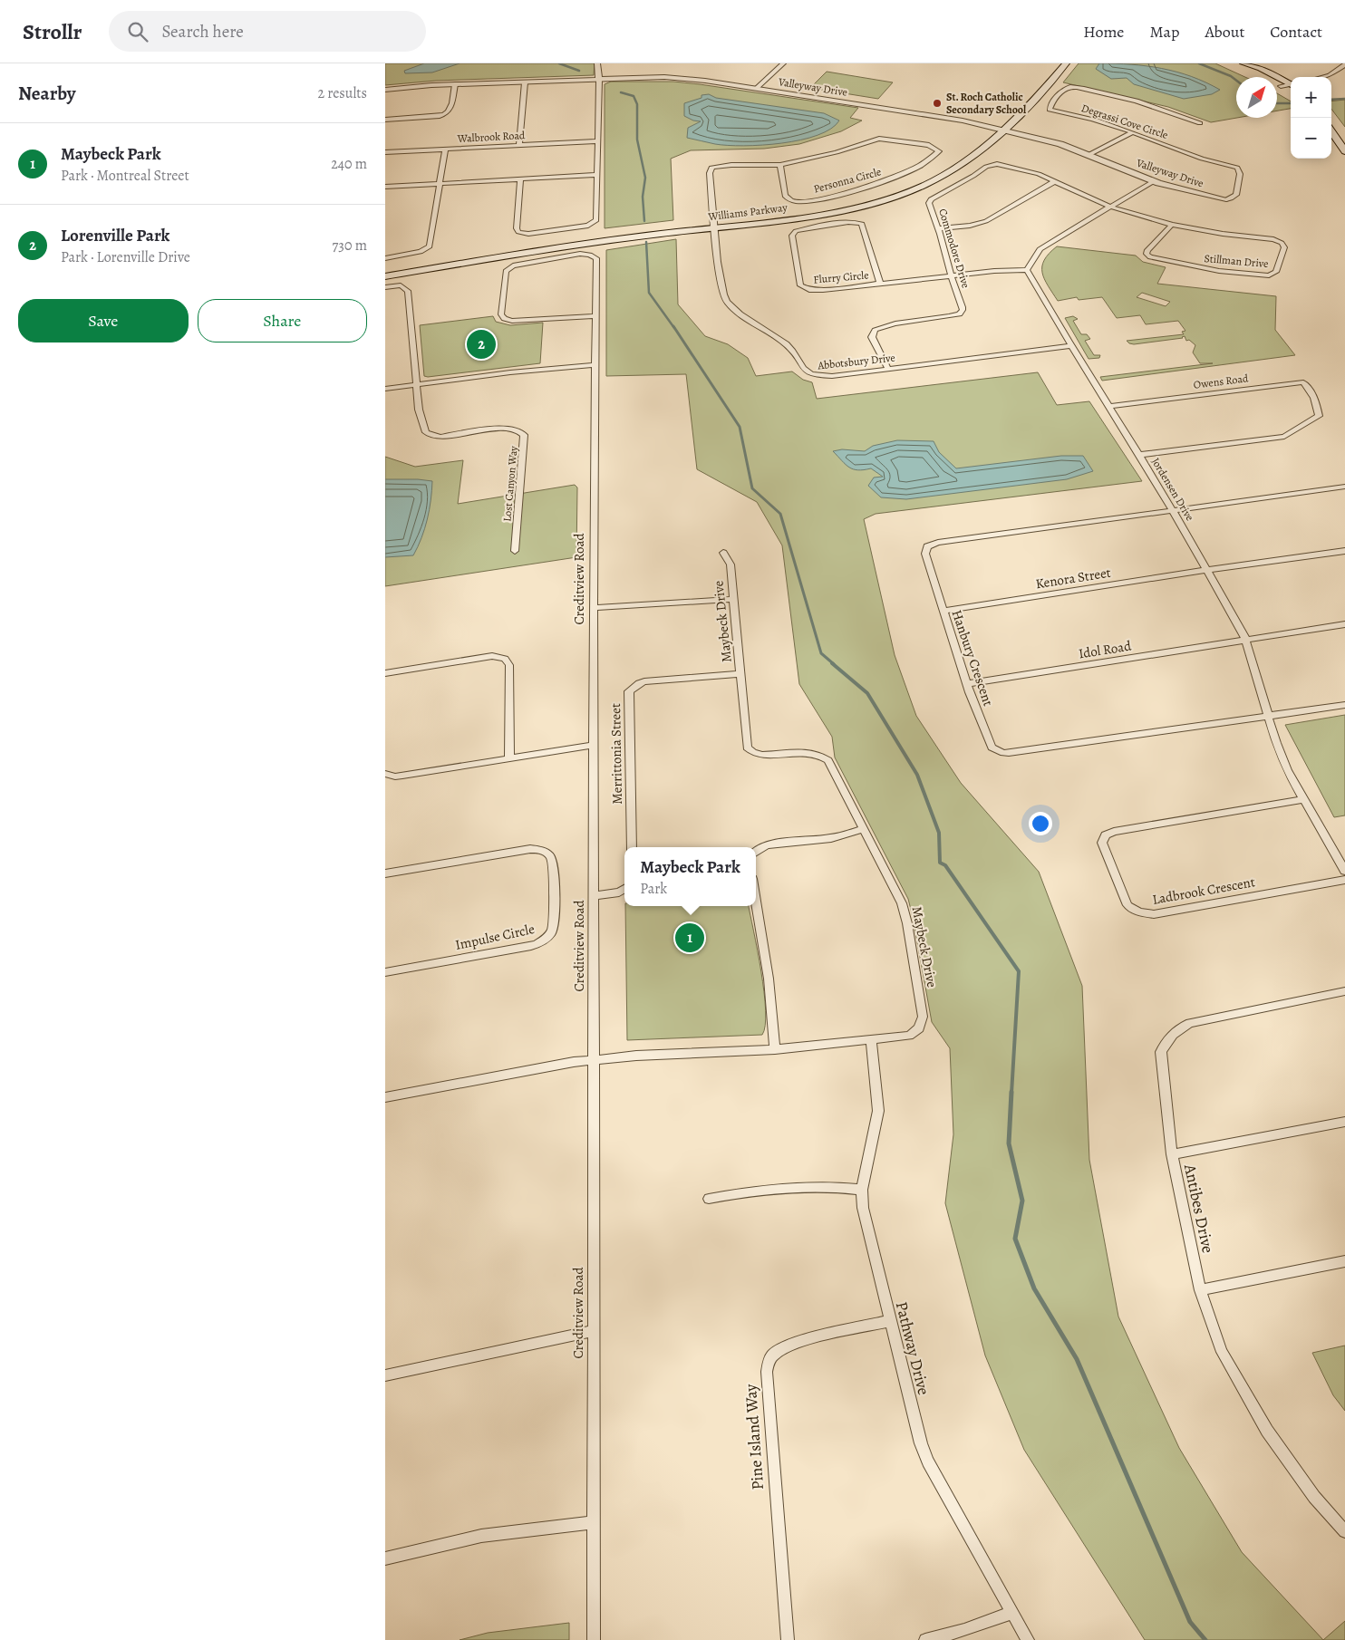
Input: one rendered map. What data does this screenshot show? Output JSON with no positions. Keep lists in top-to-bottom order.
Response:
{
  "streets": {
    "main road": ["Williams Parkway"],
    "street": [
      "Valleyway Drive",
      "Degrassi Cove Circle",
      "Walbrook Road",
      "Personna Circle",
      "Commodore Drive",
      "Stillman Drive",
      "Flurry Circle",
      "Abbotsbury Drive",
      "Owens Road",
      "Lost Canyon Way",
      "Jordensen Drive",
      "Kenora Street",
      "Creditview Road",
      "Maybeck Drive",
      "Idol Road",
      "Hanbury Crescent",
      "Merrittonia Street",
      "Ladbrook Crescent",
      "Impulse Circle",
      "Antibes Drive",
      "Pathway Drive",
      "Pine Island Way"
    ]
  },
  "crossings": [
    ["Valleyway Drive", "Degrassi Cove Circle"],
    ["Valleyway Drive", "Williams Parkway"],
    ["Personna Circle", "Williams Parkway"],
    ["Personna Circle", "Abbotsbury Drive"],
    ["Williams Parkway", "Abbotsbury Drive"],
    ["Commodore Drive", "Stillman Drive"],
    ["Commodore Drive", "Flurry Circle"],
    ["Commodore Drive", "Abbotsbury Drive"],
    ["Flurry Circle", "Jordensen Drive"],
    ["Abbotsbury Drive", "Jordensen Drive"],
    ["Owens Road", "Jordensen Drive"],
    ["Jordensen Drive", "Kenora Street"],
    ["Jordensen Drive", "Idol Road"],
    ["Jordensen Drive", "Hanbury Crescent"],
    ["Jordensen Drive", "Ladbrook Crescent"],
    ["Kenora Street", "Hanbury Crescent"],
    ["Creditview Road", "Maybeck Drive"],
    ["Maybeck Drive", "Merrittonia Street"],
    ["Maybeck Drive", "Pathway Drive"],
    ["Idol Road", "Hanbury Crescent"],
    ["Pathway Drive", "Pine Island Way"]
  ],
  "places": ["St. Roch Catholic Secondary School"],
  "north": "top right",
  "page": {
    "header": "Strollr",
    "search": "Search here",
    "nav": [
      "Home",
      "Map",
      "About",
      "Contact"
    ],
    "heading": ["Nearby", "2 results"],
    "map_buttons": ["+", "−"],
    "list": [
      {
        "mark": "1",
        "name": "Maybeck Park",
        "note": "Park · Montreal Street",
        "value": "240 m"
      },
      {
        "mark": "2",
        "name": "Lorenville Park",
        "note": "Park · Lorenville Drive",
        "value": "730 m"
      }
    ],
    "buttons": ["Save", "Share"],
    "pins": ["2", "1"],
    "popup": ["Maybeck Park", "Park"]
  }
}
